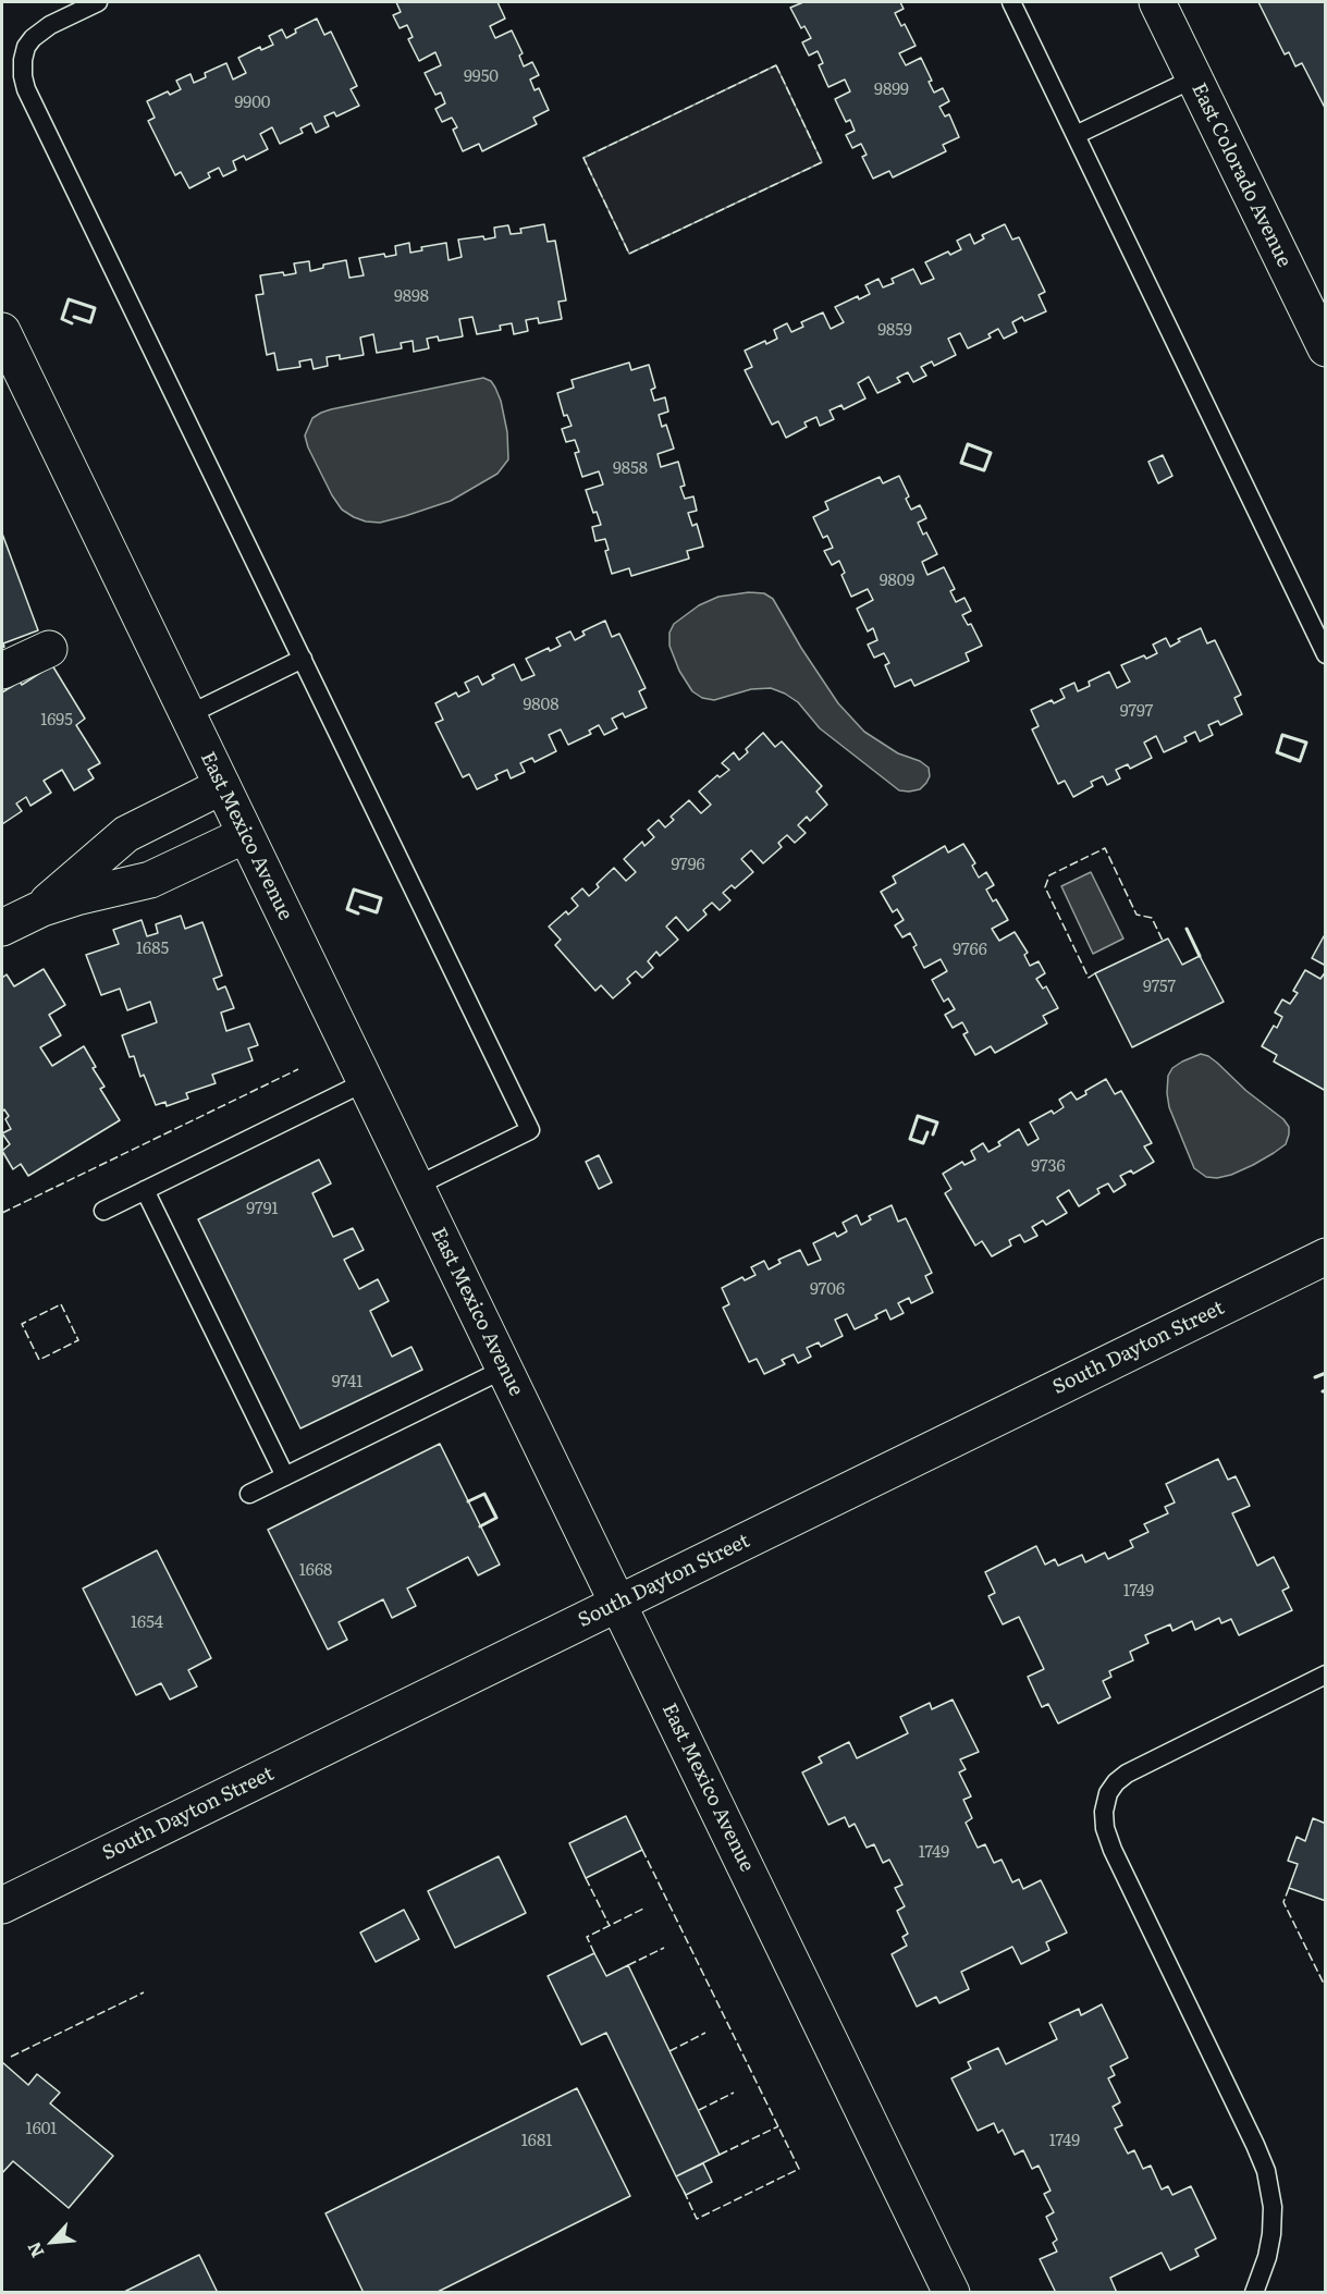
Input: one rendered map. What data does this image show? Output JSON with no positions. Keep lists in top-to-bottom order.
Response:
{
  "streets": {
    "street": ["East Colorado Avenue", "East Mexico Avenue", "South Dayton Street"]
  },
  "crossings": [
    ["East Mexico Avenue", "South Dayton Street"]
  ],
  "house_numbers": [
    "9950",
    "9899",
    "9900",
    "9898",
    "9859",
    "9858",
    "9809",
    "9808",
    "9797",
    "1695",
    "9796",
    "1685",
    "9766",
    "9757",
    "9736",
    "9791",
    "9706",
    "9741",
    "1668",
    "1749",
    "1654",
    "1749",
    "1601",
    "1681",
    "1749"
  ],
  "north": "bottom left"
}
